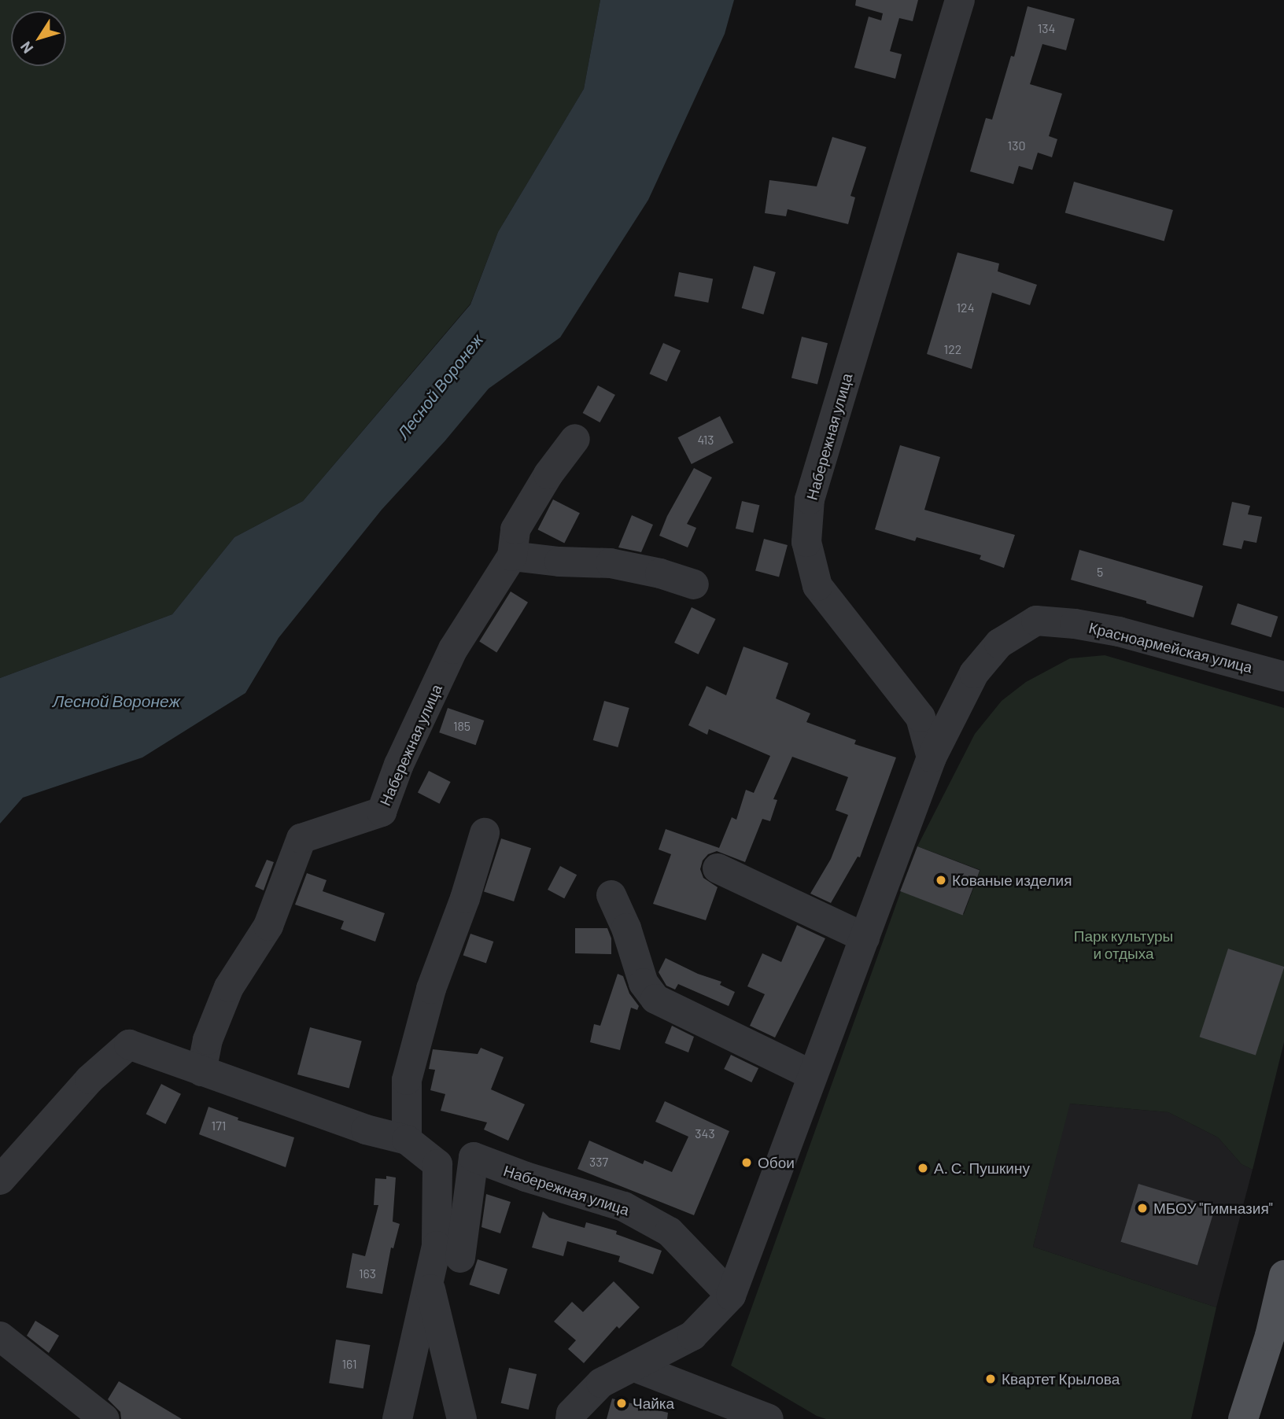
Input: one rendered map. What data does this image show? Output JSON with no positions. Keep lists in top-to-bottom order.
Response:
{
  "streets": {
    "street": ["Набережная улица", "Красноармейская улица"]
  },
  "crossings": [
    ["Набережная улица", "Красноармейская улица"]
  ],
  "water": ["Лесной Воронеж"],
  "parks": ["Парк культуры и отдыха"],
  "places": [
    "Кованые изделия",
    "Обои",
    "А. С. Пушкину",
    "МБОУ \"Гимназия\"",
    "Квартет Крылова",
    "Чайка"
  ],
  "house_numbers": [
    "134",
    "130",
    "124",
    "122",
    "413",
    "5",
    "185",
    "171",
    "343",
    "337",
    "163",
    "161"
  ],
  "north": "bottom left"
}
